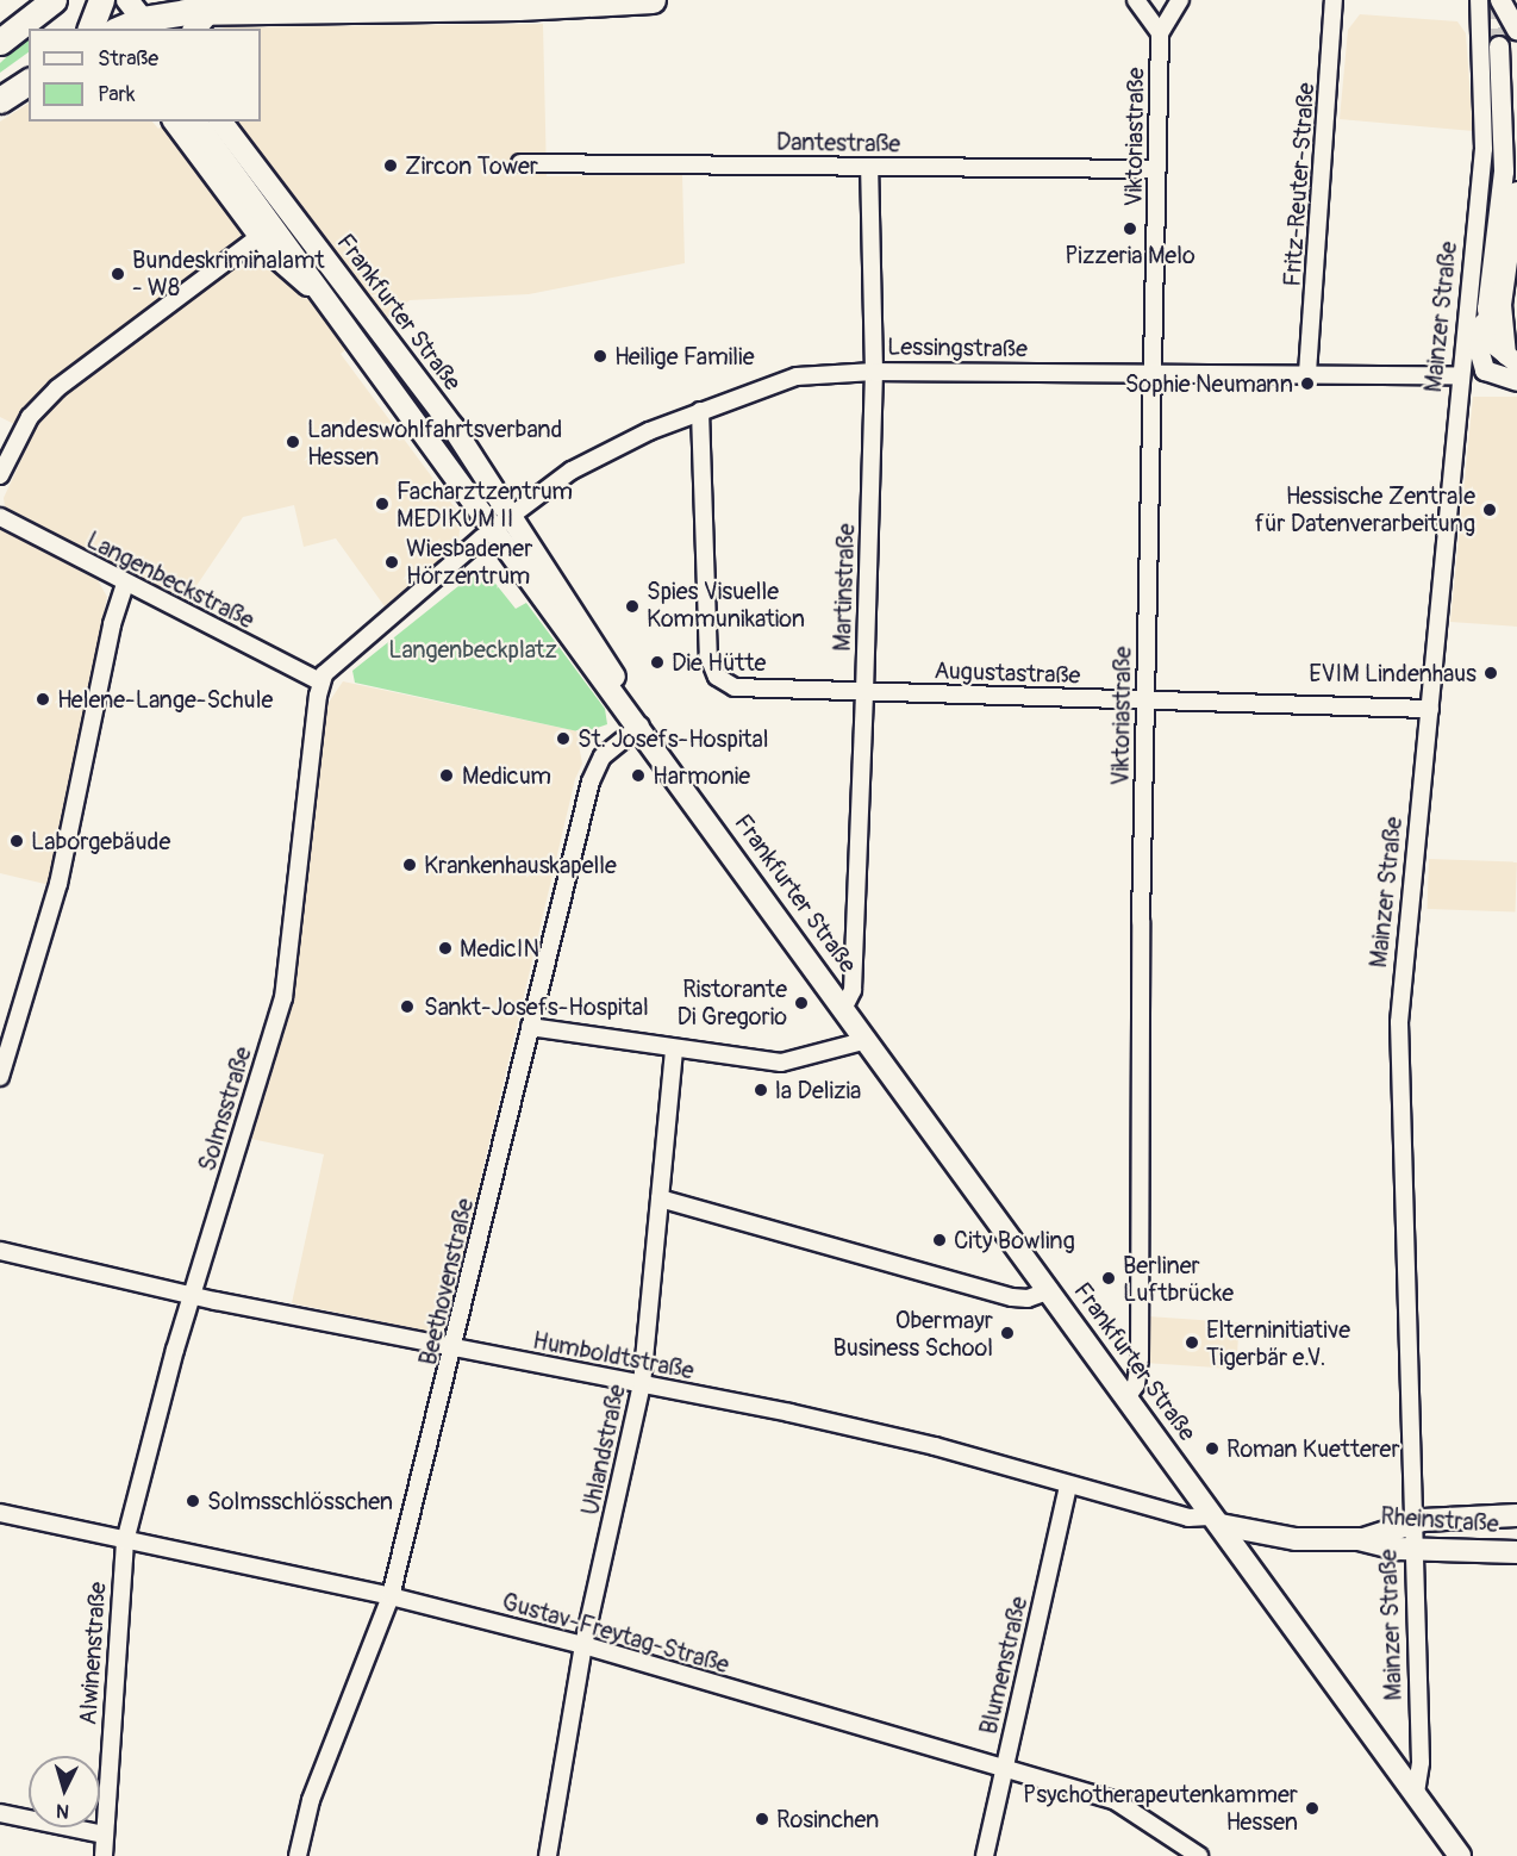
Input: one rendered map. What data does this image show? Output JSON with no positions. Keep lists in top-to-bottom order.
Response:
{
  "streets": {
    "main road": ["Frankfurter Straße", "Rheinstraße"],
    "street": [
      "Viktoriastraße",
      "Dantestraße",
      "Fritz-Reuter-Straße",
      "Mainzer Straße",
      "Lessingstraße",
      "Langenbeckstraße",
      "Martinstraße",
      "Augustastraße",
      "Solmsstraße",
      "Beethovenstraße",
      "Humboldtstraße",
      "Uhlandstraße",
      "Gustav-Freytag-Straße",
      "Alwinenstraße",
      "Blumenstraße"
    ]
  },
  "crossings": [
    ["Viktoriastraße", "Dantestraße"],
    ["Viktoriastraße", "Frankfurter Straße"],
    ["Viktoriastraße", "Lessingstraße"],
    ["Viktoriastraße", "Augustastraße"],
    ["Dantestraße", "Martinstraße"],
    ["Fritz-Reuter-Straße", "Lessingstraße"],
    ["Frankfurter Straße", "Mainzer Straße"],
    ["Frankfurter Straße", "Lessingstraße"],
    ["Frankfurter Straße", "Martinstraße"],
    ["Frankfurter Straße", "Beethovenstraße"],
    ["Frankfurter Straße", "Humboldtstraße"],
    ["Mainzer Straße", "Lessingstraße"],
    ["Mainzer Straße", "Augustastraße"],
    ["Mainzer Straße", "Rheinstraße"],
    ["Lessingstraße", "Martinstraße"],
    ["Lessingstraße", "Augustastraße"],
    ["Langenbeckstraße", "Solmsstraße"],
    ["Martinstraße", "Augustastraße"],
    ["Solmsstraße", "Humboldtstraße"],
    ["Solmsstraße", "Gustav-Freytag-Straße"],
    ["Solmsstraße", "Alwinenstraße"],
    ["Beethovenstraße", "Humboldtstraße"],
    ["Beethovenstraße", "Gustav-Freytag-Straße"],
    ["Humboldtstraße", "Uhlandstraße"],
    ["Humboldtstraße", "Blumenstraße"],
    ["Uhlandstraße", "Gustav-Freytag-Straße"],
    ["Gustav-Freytag-Straße", "Alwinenstraße"],
    ["Gustav-Freytag-Straße", "Blumenstraße"]
  ],
  "parks": ["Langenbeckplatz"],
  "places": [
    "Zircon Tower",
    "Pizzeria Melo",
    "Bundeskriminalamt - W8",
    "Heilige Familie",
    "Sophie Neumann",
    "Landeswohlfahrtsverband Hessen",
    "Facharztzentrum MEDIKUM II",
    "Hessische Zentrale für Datenverarbeitung",
    "Wiesbadener Hörzentrum",
    "Spies Visuelle Kommunikation",
    "Die Hütte",
    "EVIM Lindenhaus",
    "Helene-Lange-Schule",
    "St. Josefs-Hospital",
    "Medicum",
    "Harmonie",
    "Laborgebäude",
    "Krankenhauskapelle",
    "MedicIN",
    "Ristorante Di Gregorio",
    "Sankt-Josefs-Hospital",
    "la Delizia",
    "City Bowling",
    "Berliner Luftbrücke",
    "Obermayr Business School",
    "Elterninitiative Tigerbär e.V.",
    "Roman Kuetterer",
    "Solmsschlösschen",
    "Psychotherapeutenkammer Hessen",
    "Rosinchen"
  ],
  "legend": ["Straße", "Park"],
  "north": "bottom"
}
